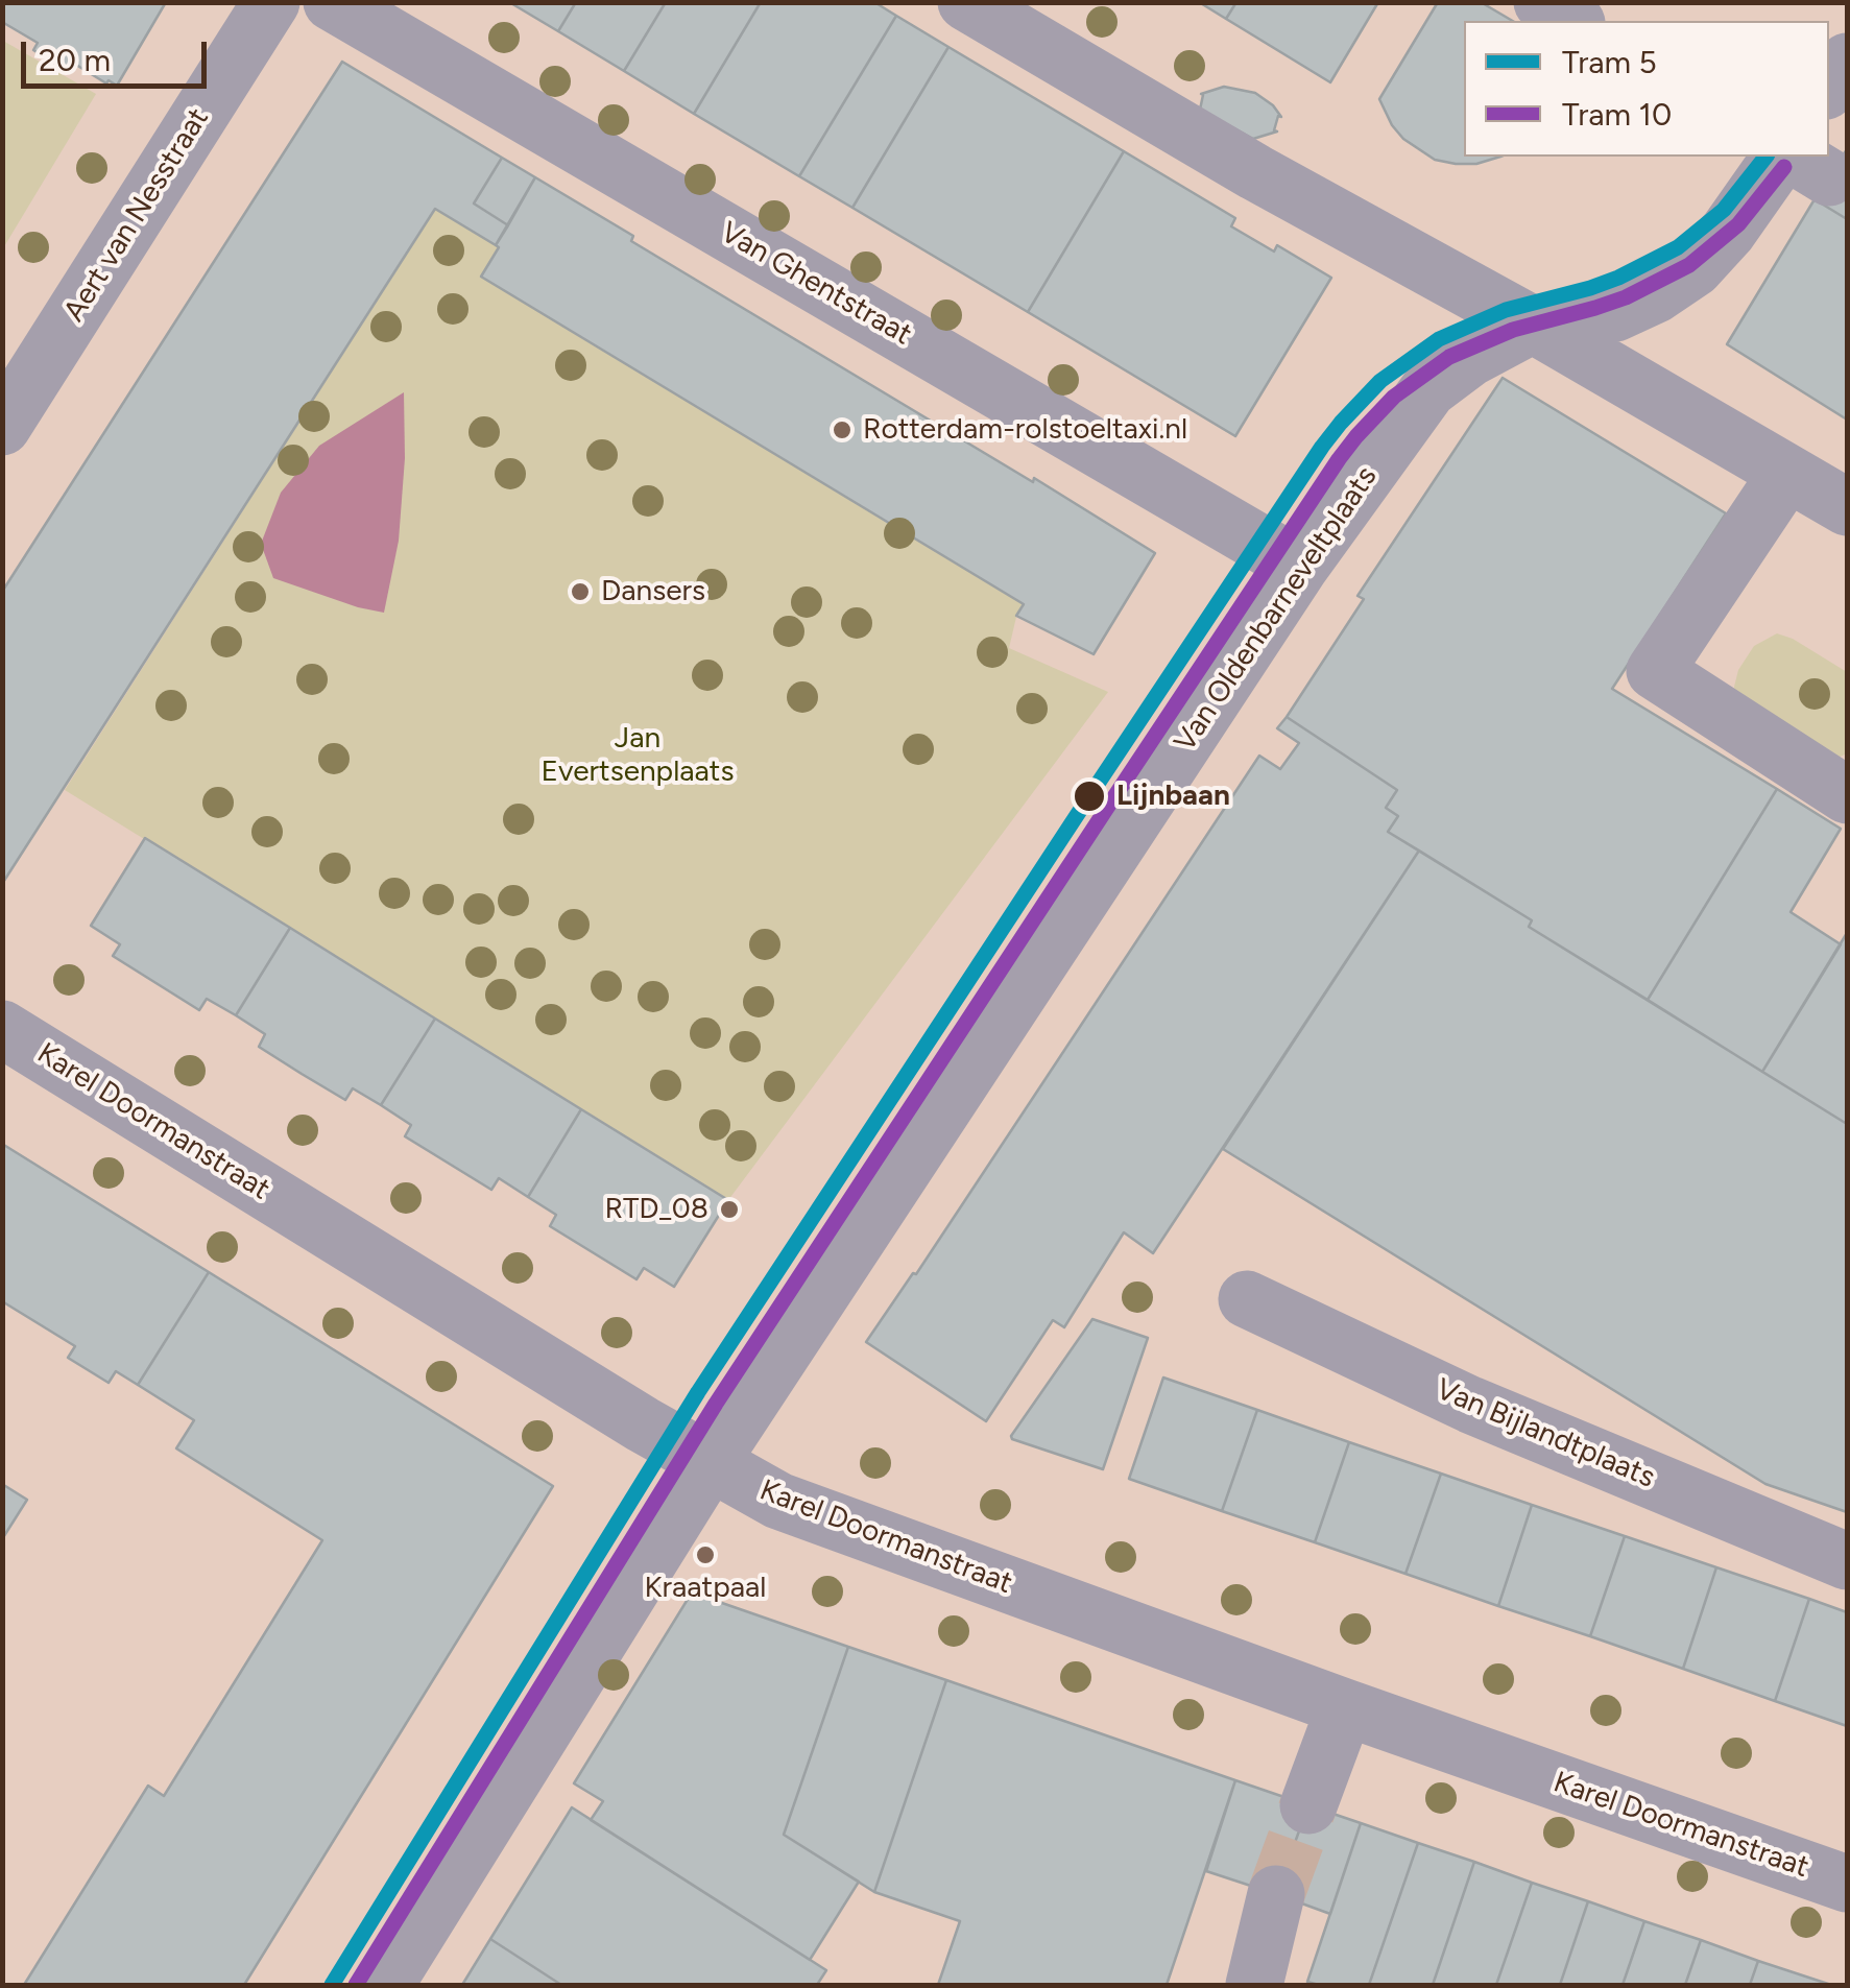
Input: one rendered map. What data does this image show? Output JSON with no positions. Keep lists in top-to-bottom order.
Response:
{
  "streets": {
    "street": [
      "Aert van Nesstraat",
      "Van Ghentstraat",
      "Van Oldenbarneveltplaats",
      "Karel Doormanstraat",
      "Van Bijlandtplaats"
    ]
  },
  "crossings": [
    ["Van Ghentstraat", "Van Oldenbarneveltplaats"],
    ["Van Oldenbarneveltplaats", "Karel Doormanstraat"]
  ],
  "parks": ["Jan Evertsenplaats"],
  "places": [
    "Rotterdam-rolstoeltaxi.nl",
    "Dansers",
    "Lijnbaan",
    "RTD_08",
    "Kraatpaal"
  ],
  "lines": ["tram line 5", "tram line 10"],
  "legend": ["Tram 5", "Tram 10"],
  "scale_bar": "20 m"
}
